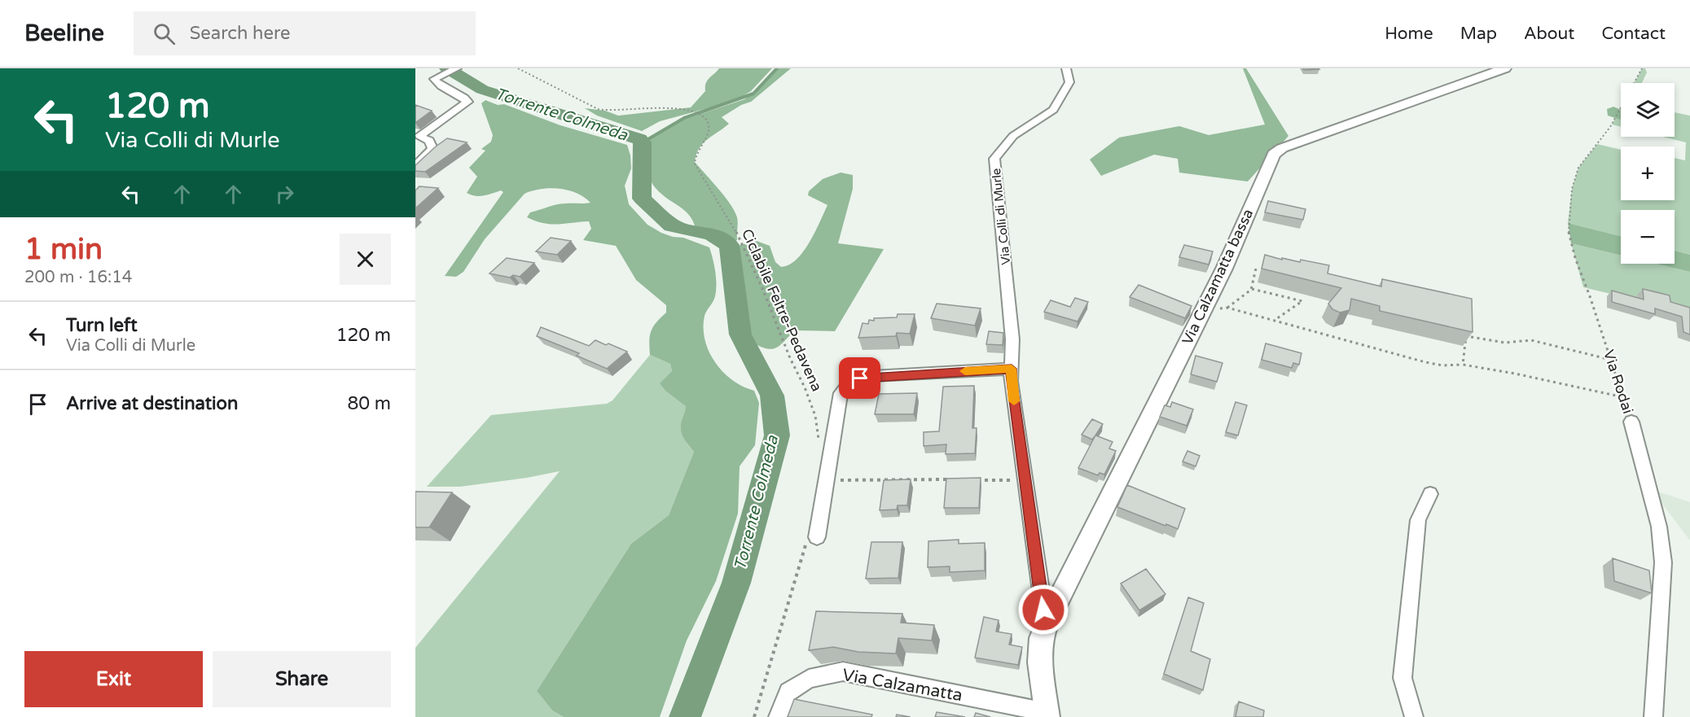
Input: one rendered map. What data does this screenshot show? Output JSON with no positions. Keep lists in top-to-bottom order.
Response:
{
  "streets": {
    "street": [
      "Via Colli di Murle",
      "Via Calzamatta bassa",
      "Via Rodai",
      "Via Calzamatta"
    ],
    "path": ["Ciclabile Feltre-Pedavena"]
  },
  "crossings": [
    ["Via Colli di Murle", "Via Calzamatta bassa"],
    ["Via Colli di Murle", "Via Calzamatta"],
    ["Via Calzamatta bassa", "Via Calzamatta"]
  ],
  "water": ["Torrente Colmeda"],
  "page": {
    "header": "Beeline",
    "search": "Search here",
    "nav": [
      "Home",
      "Map",
      "About",
      "Contact"
    ],
    "turn": ["120 m", "Via Colli di Murle"],
    "map_buttons": ["+", "−"],
    "heading": ["1 min", "200 m · 16:14"],
    "list": [
      {
        "name": "Turn left",
        "note": "Via Colli di Murle",
        "value": "120 m"
      },
      {
        "name": "Arrive at destination",
        "value": "80 m"
      }
    ],
    "buttons": ["Exit", "Share"]
  }
}
